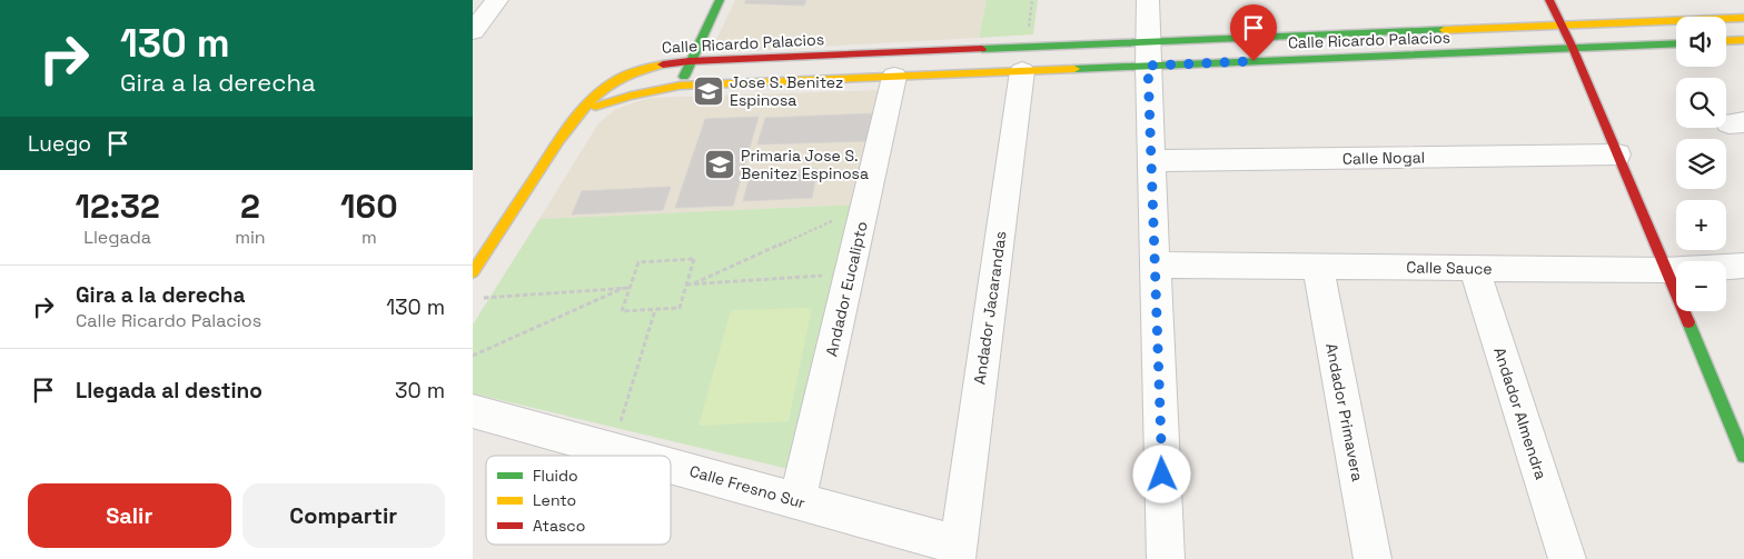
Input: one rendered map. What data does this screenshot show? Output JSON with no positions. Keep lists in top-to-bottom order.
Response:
{
  "streets": {
    "street": [
      "Calle Ricardo Palacios",
      "Calle Nogal",
      "Calle Sauce",
      "Andador Eucalipto",
      "Andador Jacarandas",
      "Andador Primavera",
      "Andador Almendra",
      "Calle Fresno Sur"
    ]
  },
  "crossings": [
    ["Calle Ricardo Palacios", "Andador Eucalipto"],
    ["Calle Ricardo Palacios", "Andador Jacarandas"],
    ["Calle Sauce", "Andador Primavera"],
    ["Calle Sauce", "Andador Almendra"],
    ["Andador Eucalipto", "Calle Fresno Sur"],
    ["Andador Jacarandas", "Calle Fresno Sur"]
  ],
  "places": {
    "school or university": ["Jose S. Benitez Espinosa", "Primaria Jose S. Benitez Espinosa"]
  },
  "legend": ["Fluido", "Lento", "Atasco"],
  "page": {
    "turn": ["130 m", "Gira a la derecha"],
    "map_buttons": ["+", "−"],
    "then": "Luego",
    "eta": [
      "12:32",
      "Llegada",
      "2",
      "min",
      "160",
      "m"
    ],
    "list": [
      {
        "name": "Gira a la derecha",
        "note": "Calle Ricardo Palacios",
        "value": "130 m"
      },
      {
        "name": "Llegada al destino",
        "value": "30 m"
      }
    ],
    "buttons": ["Salir", "Compartir"]
  }
}
